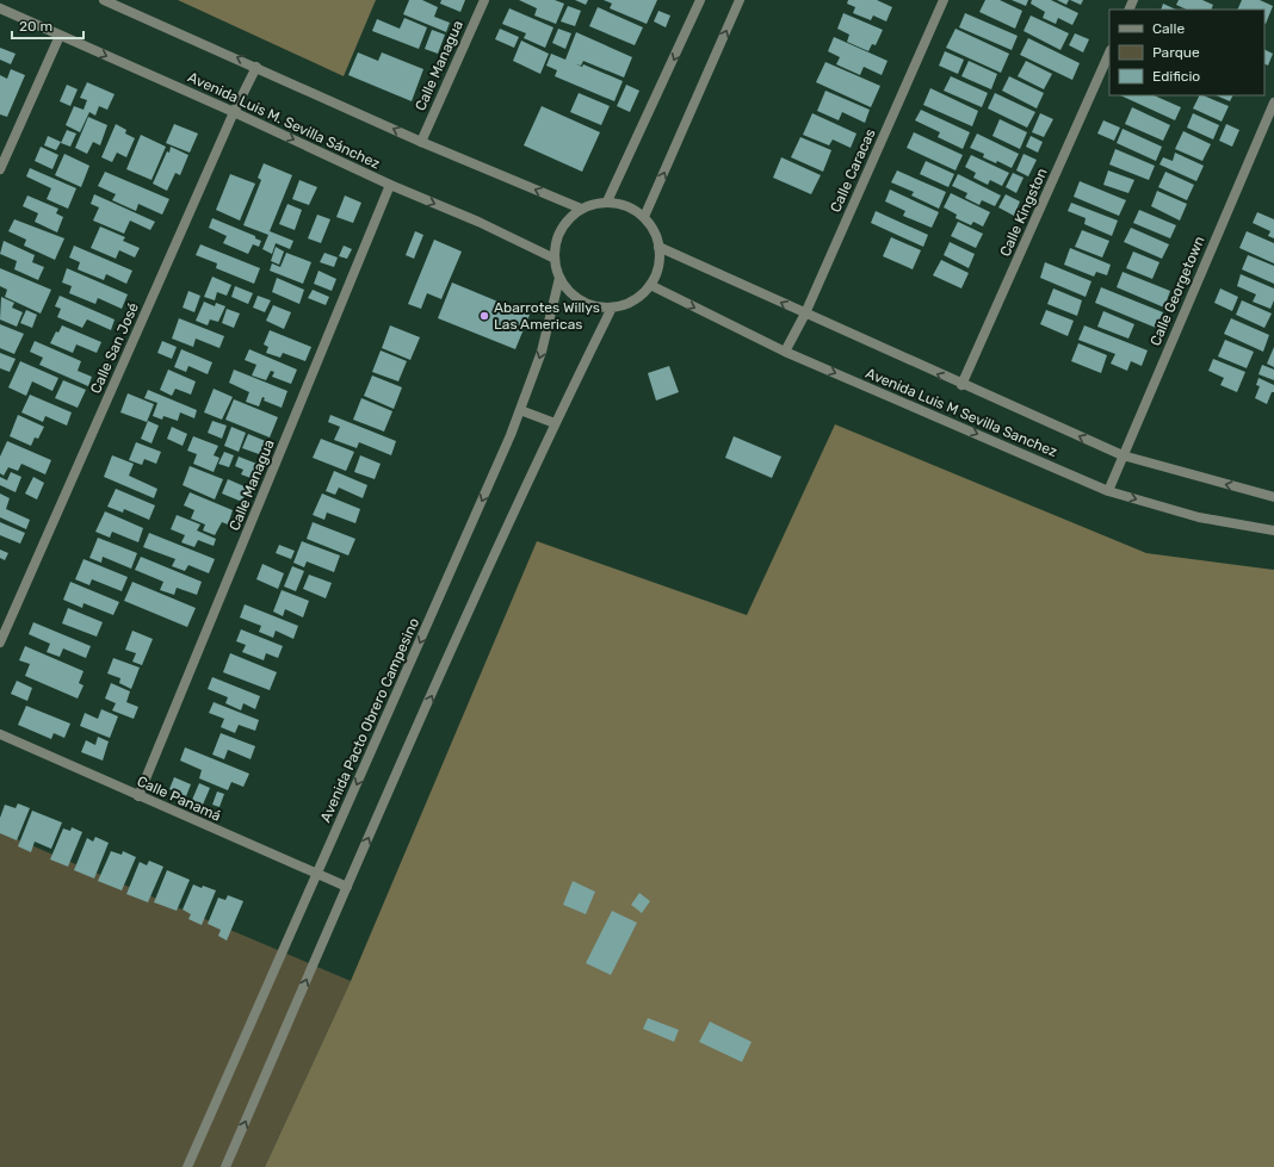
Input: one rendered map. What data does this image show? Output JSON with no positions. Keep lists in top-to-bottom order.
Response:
{
  "streets": {
    "street": [
      "Calle Managua",
      "Avenida Luis M. Sevilla Sánchez",
      "Calle Caracas",
      "Calle Kingston",
      "Calle Georgetown",
      "Calle San José",
      "Avenida Luis M Sevilla Sanchez",
      "Avenida Pacto Obrero Campesino",
      "Calle Panamá"
    ]
  },
  "crossings": [
    ["Calle Managua", "Avenida Luis M. Sevilla Sánchez"],
    ["Calle Managua", "Calle Panamá"],
    ["Avenida Luis M. Sevilla Sánchez", "Calle San José"],
    ["Avenida Luis M. Sevilla Sánchez", "Avenida Luis M Sevilla Sanchez"],
    ["Avenida Luis M. Sevilla Sánchez", "Avenida Pacto Obrero Campesino"],
    ["Calle Caracas", "Avenida Luis M Sevilla Sanchez"],
    ["Calle Kingston", "Avenida Luis M Sevilla Sanchez"],
    ["Calle Georgetown", "Avenida Luis M Sevilla Sanchez"],
    ["Avenida Luis M Sevilla Sanchez", "Avenida Pacto Obrero Campesino"],
    ["Avenida Pacto Obrero Campesino", "Calle Panamá"]
  ],
  "places": ["Abarrotes Willys Las Americas"],
  "legend": ["Calle", "Parque", "Edificio"],
  "scale_bar": "20 m"
}
